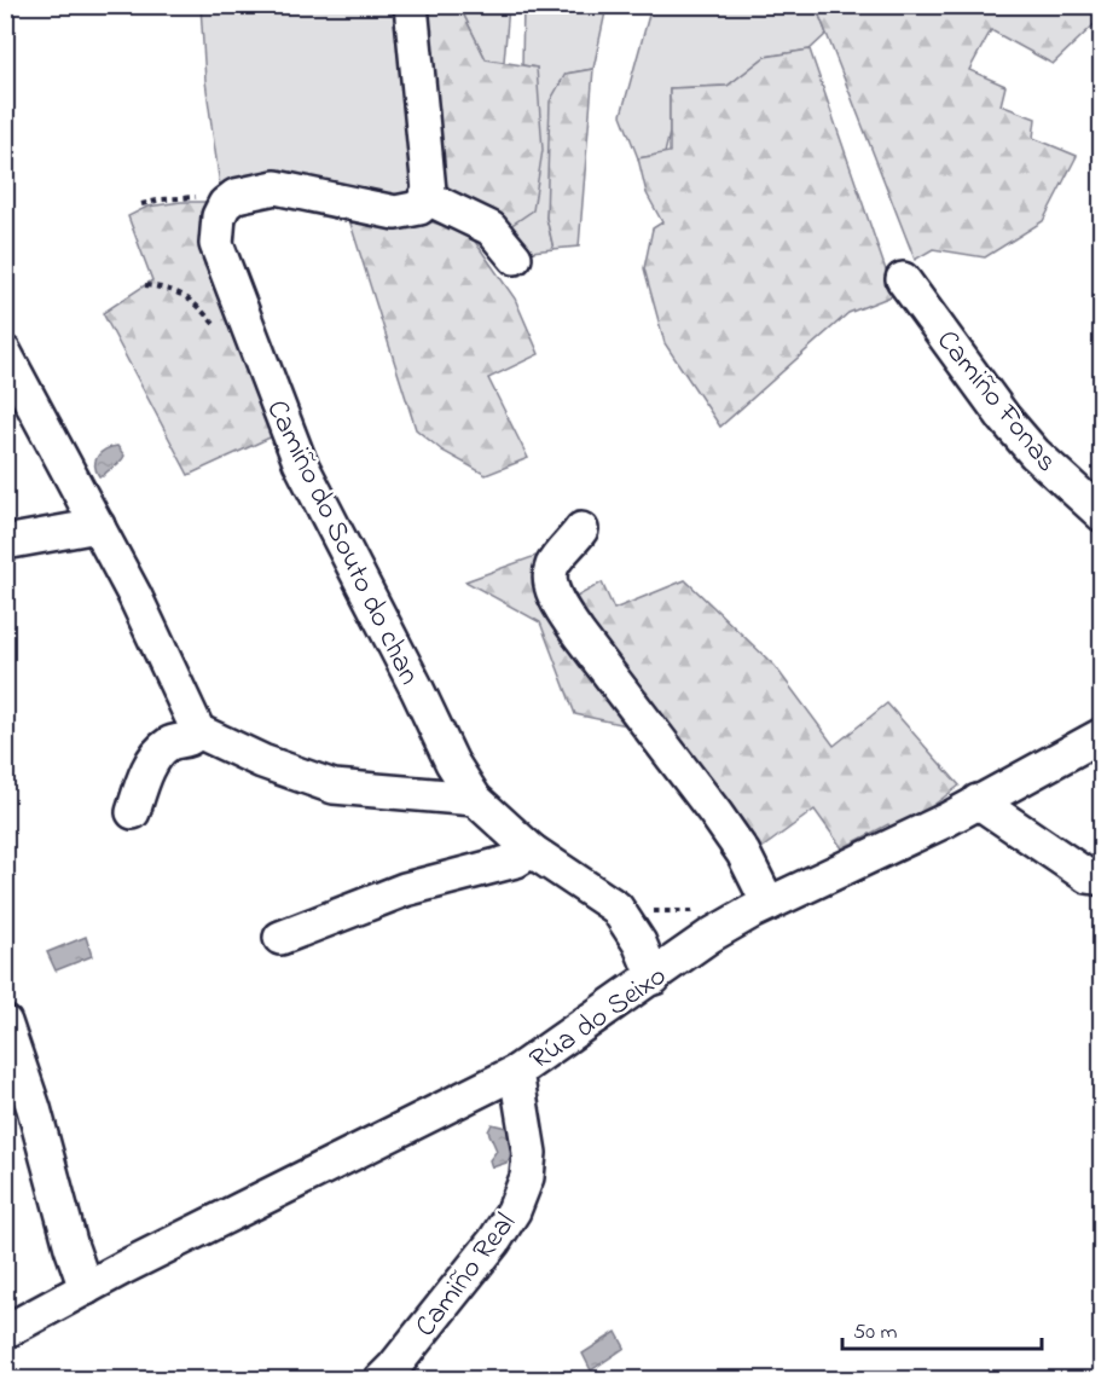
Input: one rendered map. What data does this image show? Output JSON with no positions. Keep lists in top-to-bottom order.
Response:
{
  "streets": {
    "street": [
      "Camiño Fonas",
      "Camiño do Souto do chan",
      "Rúa do Seixo",
      "Camiño Real"
    ]
  },
  "crossings": [
    ["Camiño do Souto do chan", "Rúa do Seixo"],
    ["Rúa do Seixo", "Camiño Real"]
  ],
  "scale_bar": "50 m"
}
